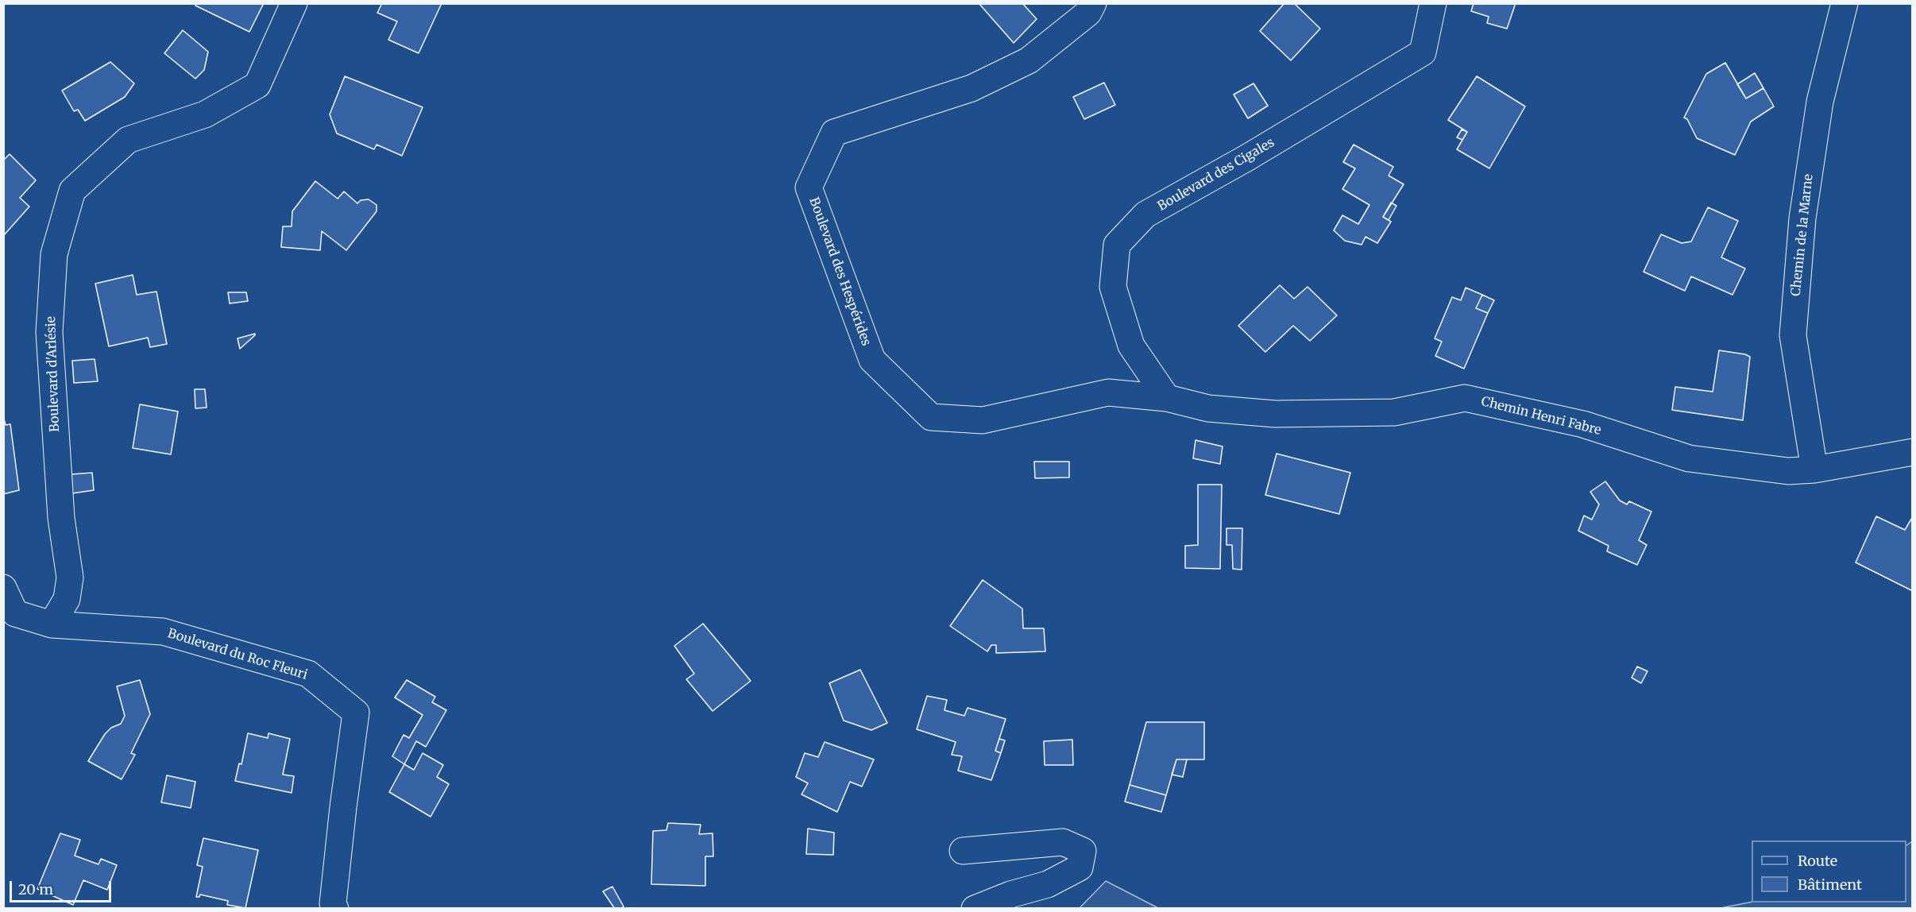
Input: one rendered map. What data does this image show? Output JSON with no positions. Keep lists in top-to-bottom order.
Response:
{
  "streets": {
    "street": [
      "Boulevard des Cigales",
      "Chemin de la Marne",
      "Boulevard des Hespérides",
      "Boulevard d'Arlésie",
      "Chemin Henri Fabre",
      "Boulevard du Roc Fleuri"
    ]
  },
  "crossings": [
    ["Boulevard des Cigales", "Boulevard des Hespérides"],
    ["Boulevard des Cigales", "Chemin Henri Fabre"],
    ["Chemin de la Marne", "Chemin Henri Fabre"],
    ["Boulevard des Hespérides", "Chemin Henri Fabre"],
    ["Boulevard d'Arlésie", "Boulevard du Roc Fleuri"]
  ],
  "legend": ["Route", "Bâtiment"],
  "scale_bar": "20 m"
}
